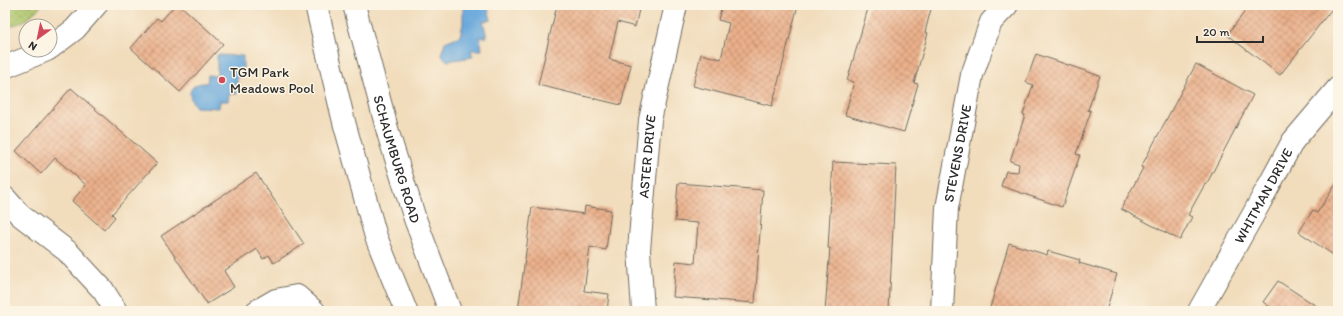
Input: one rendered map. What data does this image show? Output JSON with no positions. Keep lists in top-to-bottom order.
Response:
{
  "streets": {
    "street": [
      "STEVENS DRIVE",
      "ASTER DRIVE",
      "SCHAUMBURG ROAD",
      "WHITMAN DRIVE"
    ]
  },
  "places": ["TGM Park Meadows Pool"],
  "scale_bar": "20 m",
  "north": "bottom left"
}
